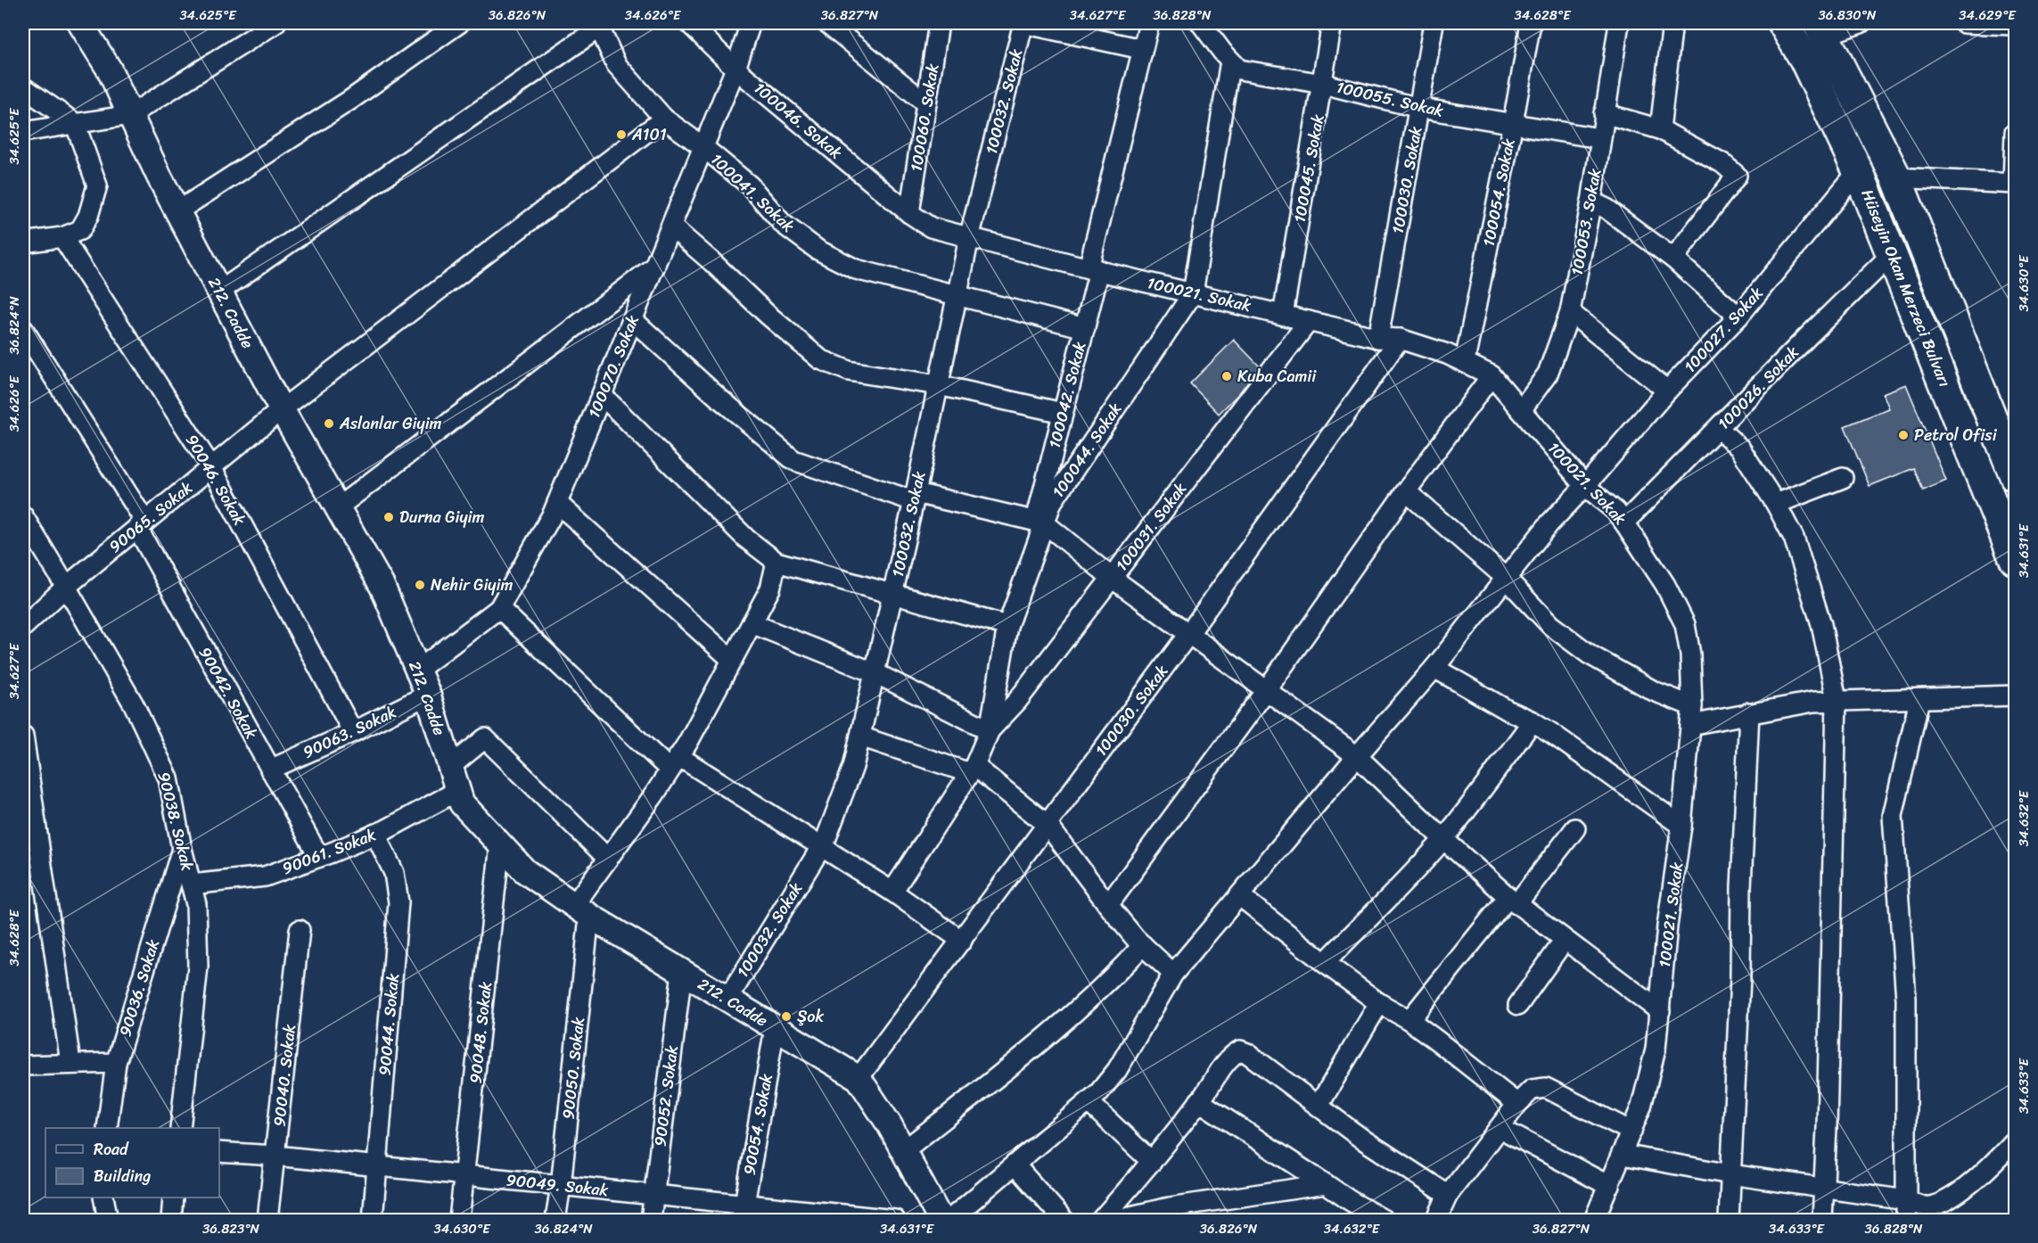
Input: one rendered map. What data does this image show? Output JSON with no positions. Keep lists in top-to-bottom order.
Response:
{
  "streets": {
    "main road": ["Hüseyin Okan Merzeci Bulvarı"],
    "street": [
      "100055. Sokak",
      "100032. Sokak",
      "100060. Sokak",
      "100046. Sokak",
      "100045. Sokak",
      "100030. Sokak",
      "100041. Sokak",
      "100054. Sokak",
      "100053. Sokak",
      "100021. Sokak",
      "212. Cadde",
      "100027. Sokak",
      "100070. Sokak",
      "100026. Sokak",
      "100042. Sokak",
      "100044. Sokak",
      "90046. Sokak",
      "90065. Sokak",
      "100031. Sokak",
      "90042. Sokak",
      "90063. Sokak",
      "90038. Sokak",
      "90061. Sokak",
      "90036. Sokak",
      "90044. Sokak",
      "90048. Sokak",
      "90050. Sokak",
      "90040. Sokak",
      "90052. Sokak",
      "90054. Sokak",
      "90049. Sokak"
    ]
  },
  "crossings": [
    ["100055. Sokak", "100045. Sokak"],
    ["100055. Sokak", "100030. Sokak"],
    ["100055. Sokak", "100054. Sokak"],
    ["100055. Sokak", "100053. Sokak"],
    ["100055. Sokak", "100044. Sokak"],
    ["100032. Sokak", "100041. Sokak"],
    ["100032. Sokak", "100021. Sokak"],
    ["100032. Sokak", "212. Cadde"],
    ["100060. Sokak", "100046. Sokak"],
    ["100060. Sokak", "100021. Sokak"],
    ["100046. Sokak", "100021. Sokak"],
    ["100046. Sokak", "100070. Sokak"],
    ["100045. Sokak", "100021. Sokak"],
    ["100030. Sokak", "100021. Sokak"],
    ["100030. Sokak", "212. Cadde"],
    ["100041. Sokak", "100070. Sokak"],
    ["100041. Sokak", "100042. Sokak"],
    ["100041. Sokak", "90065. Sokak"],
    ["100054. Sokak", "100021. Sokak"],
    ["100053. Sokak", "100021. Sokak"],
    ["Hüseyin Okan Merzeci Bulvarı", "100027. Sokak"],
    ["Hüseyin Okan Merzeci Bulvarı", "100026. Sokak"],
    ["100021. Sokak", "100027. Sokak"],
    ["100021. Sokak", "100026. Sokak"],
    ["100021. Sokak", "100042. Sokak"],
    ["100021. Sokak", "100044. Sokak"],
    ["100021. Sokak", "100031. Sokak"],
    ["212. Cadde", "100070. Sokak"],
    ["212. Cadde", "90065. Sokak"],
    ["212. Cadde", "90063. Sokak"],
    ["212. Cadde", "90061. Sokak"],
    ["212. Cadde", "90048. Sokak"],
    ["212. Cadde", "90050. Sokak"],
    ["212. Cadde", "90052. Sokak"],
    ["212. Cadde", "90054. Sokak"],
    ["100042. Sokak", "100044. Sokak"],
    ["100044. Sokak", "100031. Sokak"],
    ["90046. Sokak", "90065. Sokak"],
    ["90046. Sokak", "90063. Sokak"],
    ["90065. Sokak", "90042. Sokak"],
    ["90065. Sokak", "90038. Sokak"],
    ["90042. Sokak", "90063. Sokak"],
    ["90042. Sokak", "90061. Sokak"],
    ["90038. Sokak", "90061. Sokak"],
    ["90038. Sokak", "90036. Sokak"],
    ["90061. Sokak", "90044. Sokak"],
    ["90044. Sokak", "90049. Sokak"],
    ["90048. Sokak", "90049. Sokak"],
    ["90050. Sokak", "90049. Sokak"],
    ["90040. Sokak", "90049. Sokak"],
    ["90052. Sokak", "90049. Sokak"],
    ["90054. Sokak", "90049. Sokak"]
  ],
  "places": [
    "A101",
    "Kuba Camii",
    "Aslanlar Giyim",
    "Petrol Ofisi",
    "Durna Giyim",
    "Nehir Giyim",
    "Şok"
  ],
  "legend": ["Road", "Building"],
  "coordinates": [
    "34.625°E",
    "36.826°N",
    "34.626°E",
    "36.827°N",
    "34.627°E",
    "36.828°N",
    "34.628°E",
    "36.830°N",
    "34.629°E",
    "34.630°E",
    "36.824°N",
    "34.631°E",
    "34.632°E",
    "34.633°E",
    "36.823°N"
  ]
}
